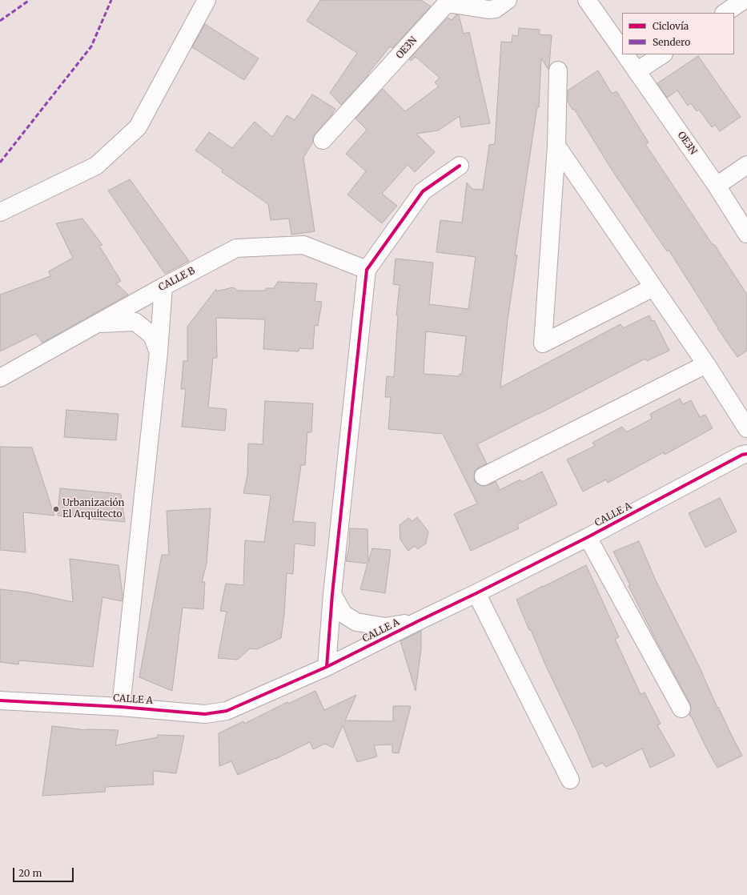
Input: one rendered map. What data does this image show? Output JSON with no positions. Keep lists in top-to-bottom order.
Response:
{
  "streets": {
    "street": ["OE3N", "CALLE B", "CALLE A"]
  },
  "places": ["Urbanización El Arquitecto"],
  "legend": ["Ciclovía", "Sendero"],
  "scale_bar": "20 m"
}
